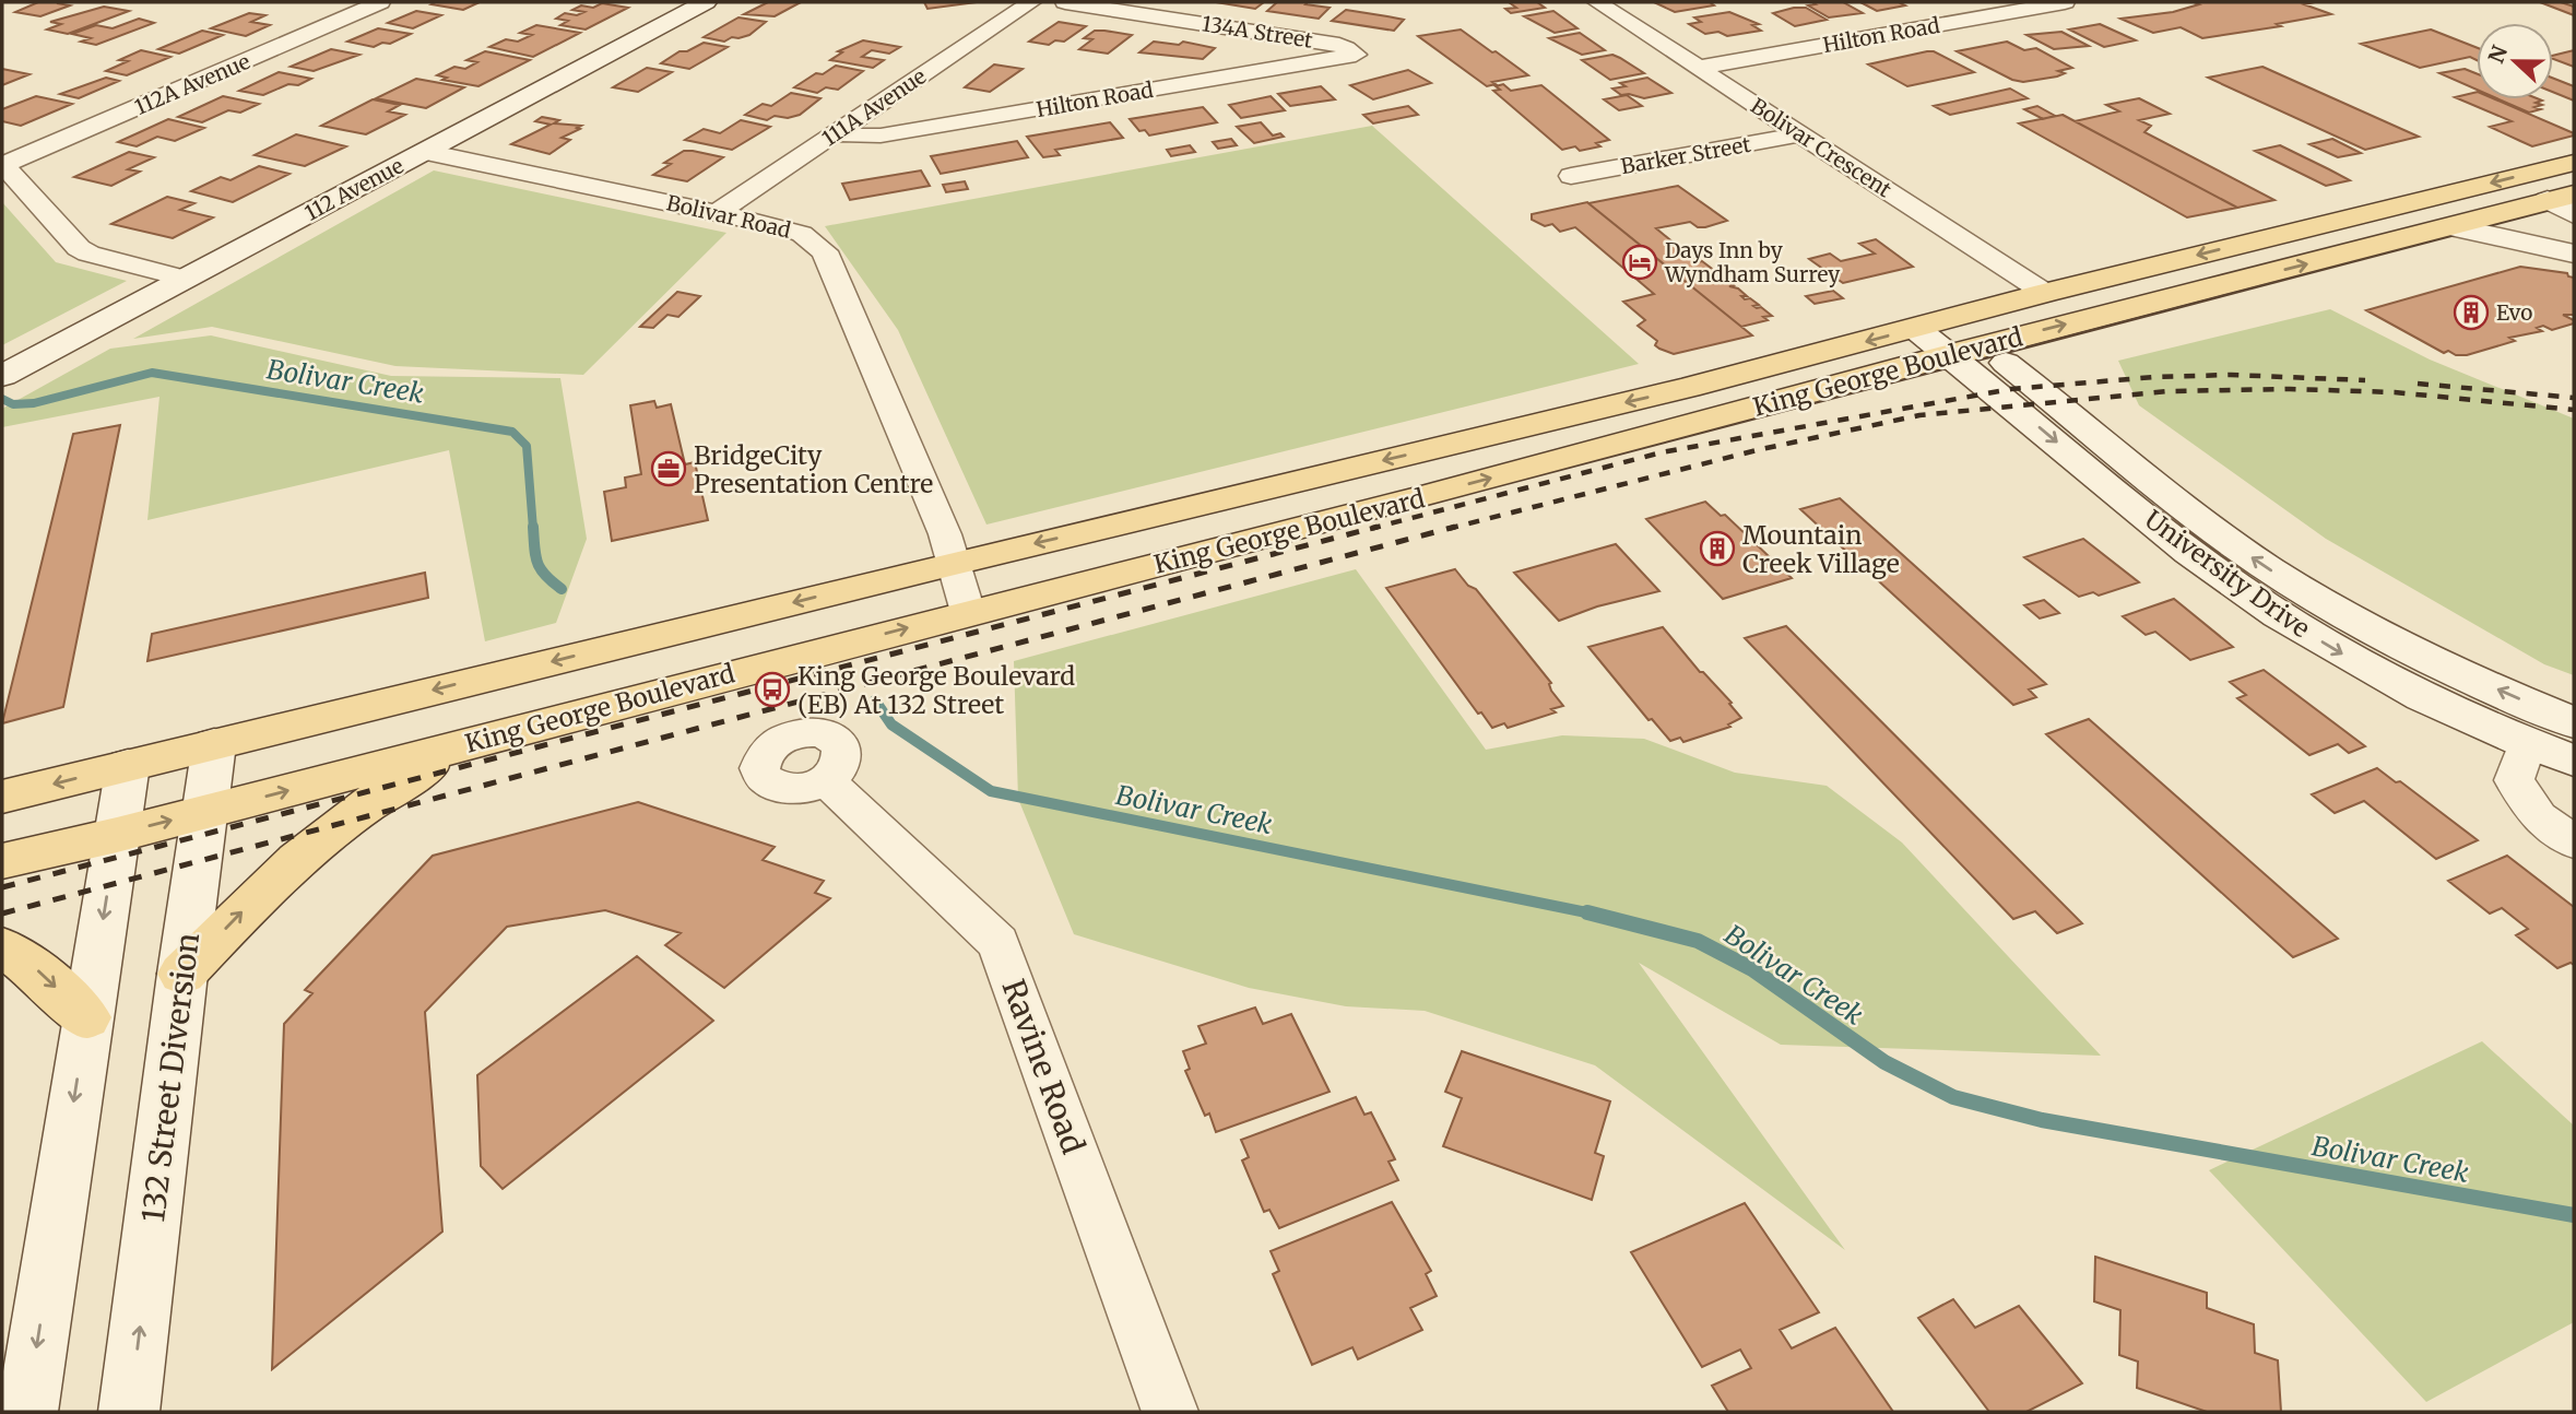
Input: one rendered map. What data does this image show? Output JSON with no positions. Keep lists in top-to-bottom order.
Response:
{
  "streets": {
    "main road": [
      "112 Avenue",
      "King George Boulevard",
      "University Drive",
      "132 Street Diversion"
    ],
    "street": [
      "134A Street",
      "Hilton Road",
      "112A Avenue",
      "111A Avenue",
      "Bolivar Crescent",
      "Barker Street",
      "Bolivar Road",
      "Ravine Road"
    ]
  },
  "crossings": [
    ["134A Street", "Hilton Road"],
    ["Hilton Road", "111A Avenue"],
    ["Hilton Road", "Bolivar Crescent"],
    ["111A Avenue", "Bolivar Road"],
    ["Bolivar Crescent", "Barker Street"],
    ["Bolivar Crescent", "King George Boulevard"],
    ["112 Avenue", "Bolivar Road"],
    ["Bolivar Road", "King George Boulevard"],
    ["King George Boulevard", "University Drive"],
    ["King George Boulevard", "132 Street Diversion"]
  ],
  "water": ["Bolivar Creek"],
  "places": {
    "hotel": ["Days Inn by Wyndham Surrey"],
    "building": ["Evo", "Mountain Creek Village"],
    "office": ["BridgeCity Presentation Centre"],
    "bus stop": ["King George Boulevard (EB) At 132 Street"]
  },
  "north": "left"
}
